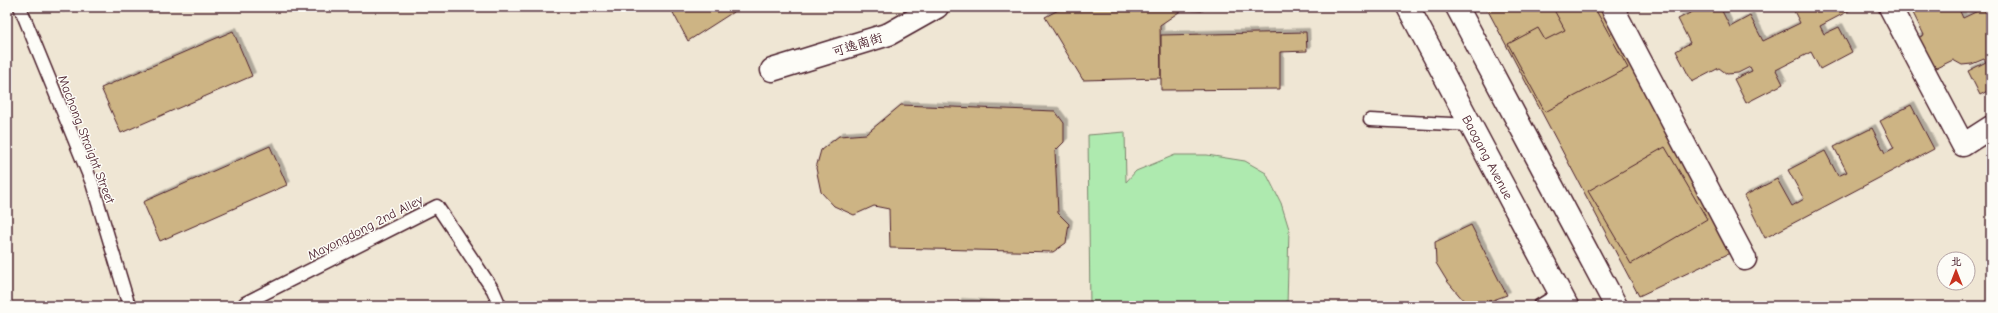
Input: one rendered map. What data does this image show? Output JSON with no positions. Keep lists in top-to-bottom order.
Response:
{
  "streets": {
    "main road": ["可逸南街", "Baogang Avenue"],
    "lane": ["Machong Straight Street", "Mayongdong 2nd Alley"]
  },
  "north": "top"
}
